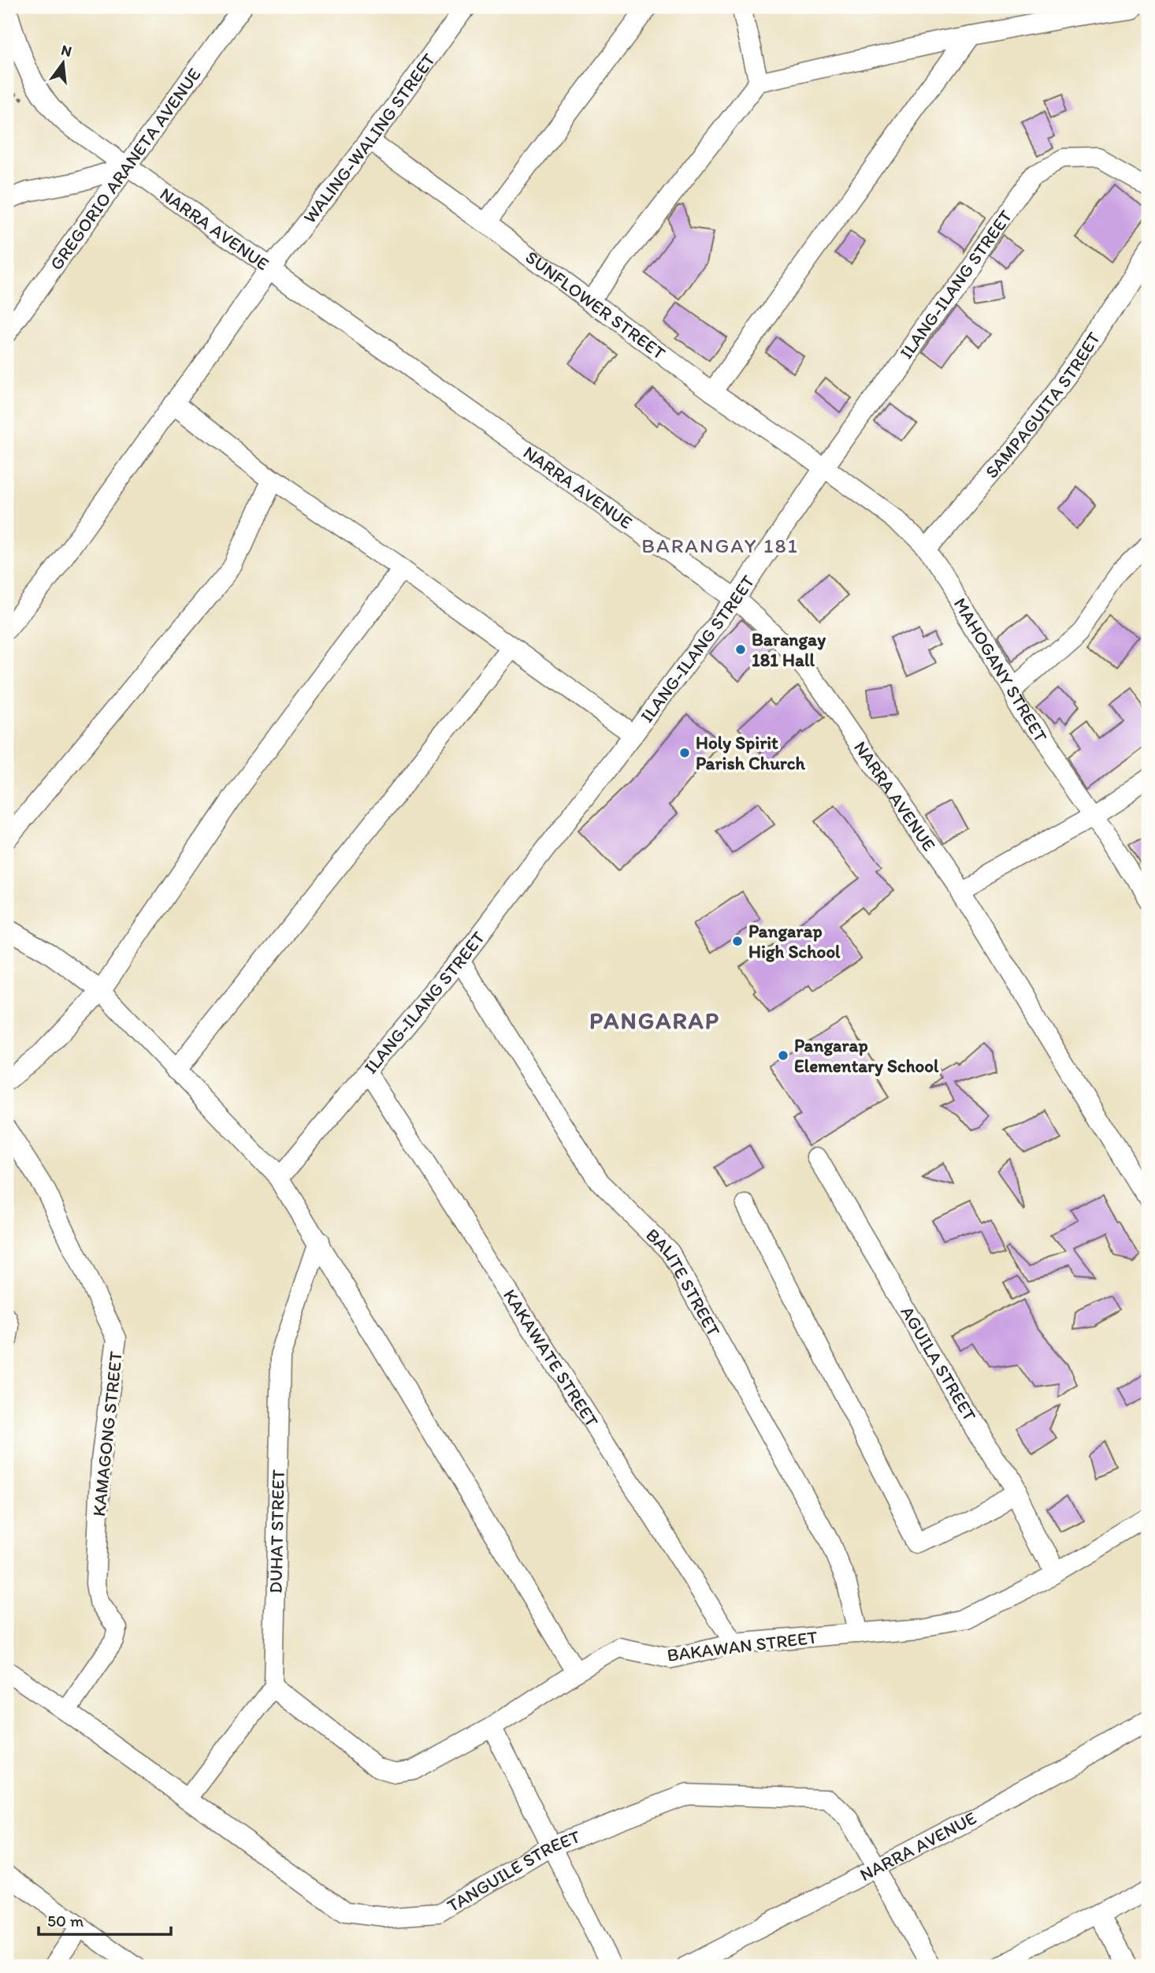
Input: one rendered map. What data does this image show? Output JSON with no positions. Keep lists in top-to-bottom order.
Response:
{
  "streets": {
    "street": [
      "WALING-WALING STREET",
      "GREGORIO ARANETA AVENUE",
      "NARRA AVENUE",
      "ILANG-ILANG STREET",
      "SUNFLOWER STREET",
      "SAMPAGUITA STREET",
      "MAHOGANY STREET",
      "BALITE STREET",
      "KAKAWATE STREET",
      "AGUILA STREET",
      "KAMAGONG STREET",
      "DUHAT STREET",
      "BAKAWAN STREET",
      "TANGUILE STREET"
    ]
  },
  "crossings": [
    ["WALING-WALING STREET", "NARRA AVENUE"],
    ["WALING-WALING STREET", "SUNFLOWER STREET"],
    ["GREGORIO ARANETA AVENUE", "NARRA AVENUE"],
    ["NARRA AVENUE", "ILANG-ILANG STREET"],
    ["NARRA AVENUE", "TANGUILE STREET"],
    ["ILANG-ILANG STREET", "SUNFLOWER STREET"],
    ["ILANG-ILANG STREET", "MAHOGANY STREET"],
    ["ILANG-ILANG STREET", "BALITE STREET"],
    ["ILANG-ILANG STREET", "KAKAWATE STREET"],
    ["SUNFLOWER STREET", "MAHOGANY STREET"],
    ["SAMPAGUITA STREET", "MAHOGANY STREET"],
    ["BALITE STREET", "BAKAWAN STREET"],
    ["KAKAWATE STREET", "BAKAWAN STREET"],
    ["AGUILA STREET", "BAKAWAN STREET"],
    ["KAMAGONG STREET", "TANGUILE STREET"],
    ["DUHAT STREET", "BAKAWAN STREET"]
  ],
  "districts": ["BARANGAY 181", "PANGARAP"],
  "places": [
    "Barangay 181 Hall",
    "Holy Spirit Parish Church",
    "Pangarap High School",
    "Pangarap Elementary School"
  ],
  "scale_bar": "50 m",
  "north": "top"
}
